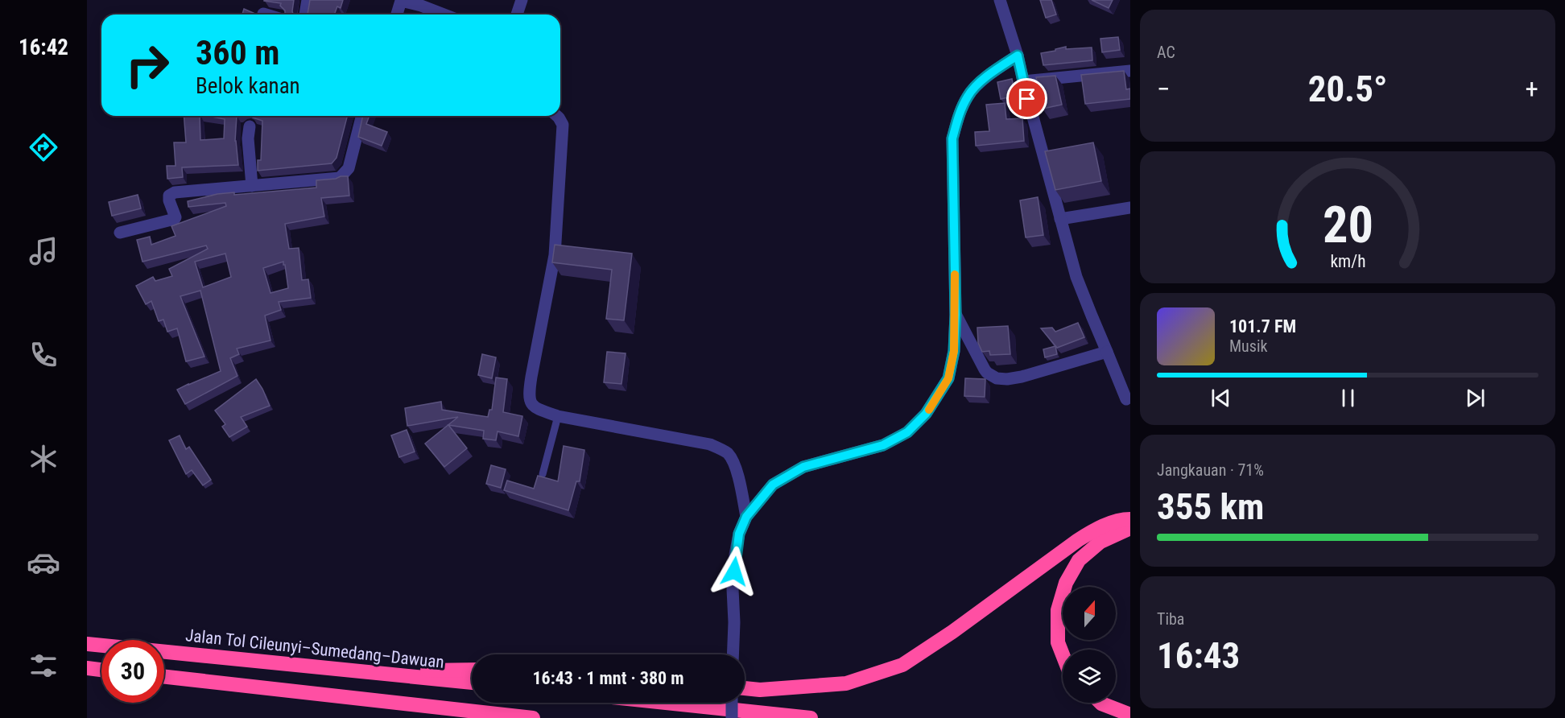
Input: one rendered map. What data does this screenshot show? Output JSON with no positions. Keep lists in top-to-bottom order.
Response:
{
  "streets": {
    "highway": ["Jalan Tol Cileunyi–Sumedang–Dawuan"]
  },
  "north": "top",
  "page": {
    "tabs": "16:42",
    "tile": [
      "AC",
      ["Jangkauan · 71%", "355 km"],
      ["Tiba", "16:43"]
    ],
    "turn": ["360 m", "Belok kanan"],
    "heat": ["−", "20.5°", "+"],
    "song": ["101.7 FM", "Musik"],
    "limit": "30",
    "trip": "16:43 · 1 mnt · 380 m",
    "gauge": ["20", "km/h"]
  }
}
